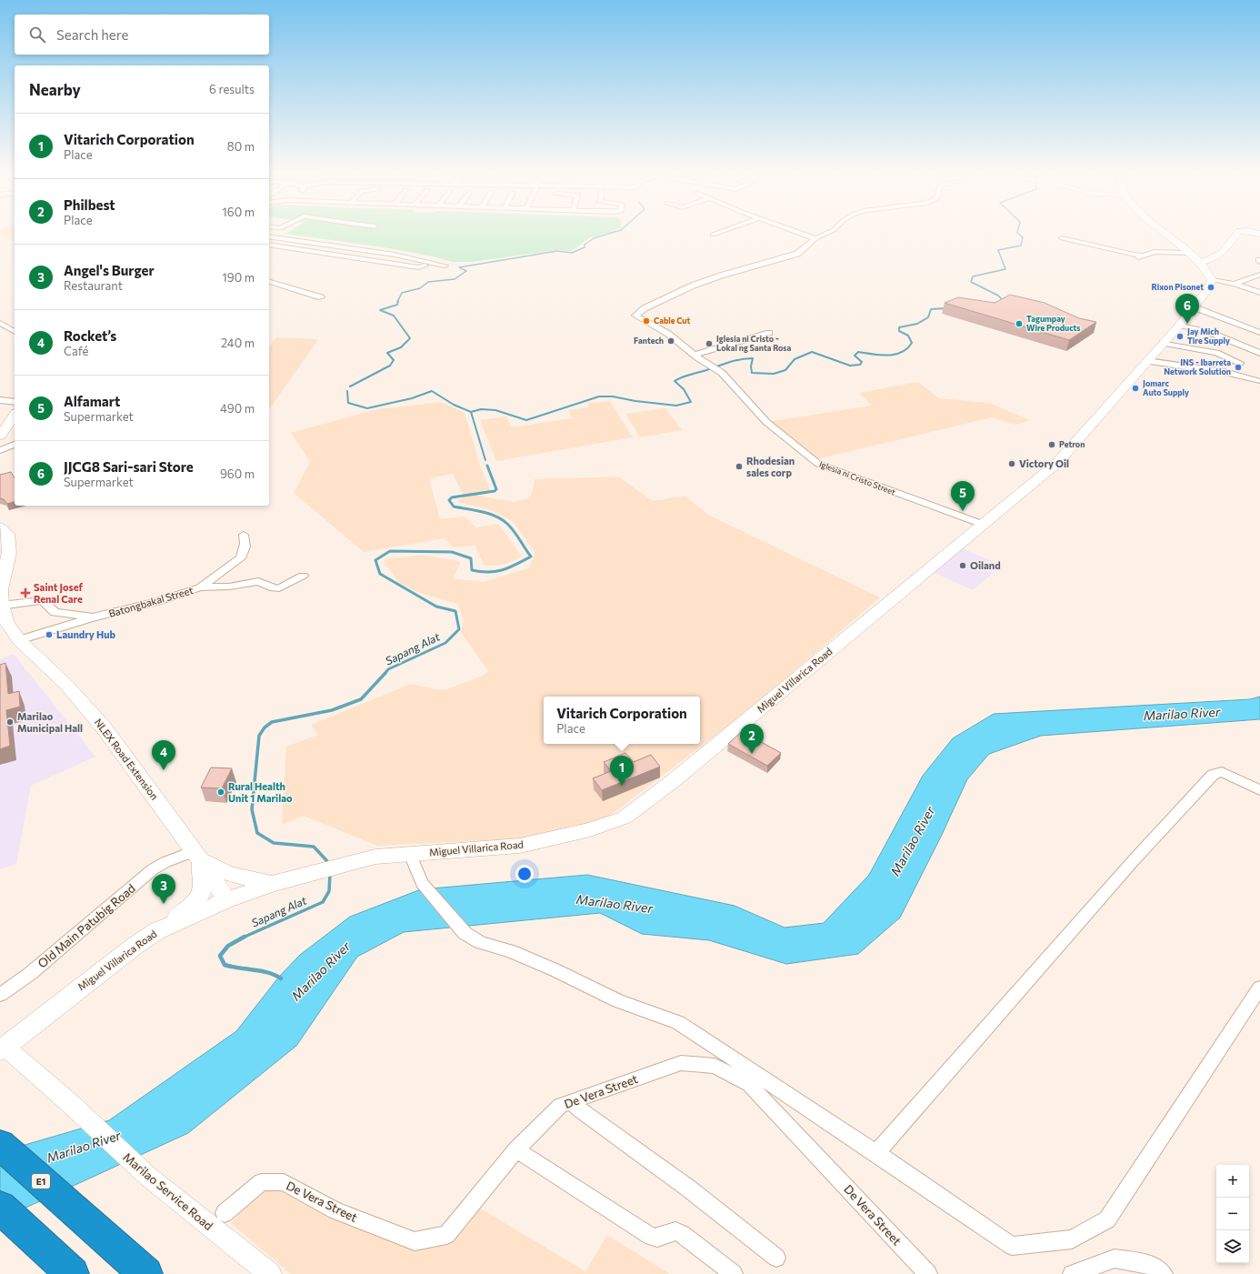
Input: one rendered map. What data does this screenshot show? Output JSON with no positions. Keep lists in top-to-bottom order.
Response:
{
  "streets": {
    "highway": ["E1"],
    "main road": ["Miguel Villarica Road", "NLEX Road Extension"],
    "street": [
      "Iglesia ni Cristo Street",
      "Batongbakal Street",
      "Old Main Patubig Road",
      "De Vera Street",
      "Marilao Service Road"
    ]
  },
  "crossings": [
    ["Iglesia ni Cristo Street", "Miguel Villarica Road"],
    ["Batongbakal Street", "NLEX Road Extension"],
    ["Miguel Villarica Road", "NLEX Road Extension"],
    ["Miguel Villarica Road", "Marilao Service Road"],
    ["NLEX Road Extension", "Old Main Patubig Road"]
  ],
  "water": ["Sapang Alat", "Marilao River"],
  "places": {
    "other": [
      "Rixon Pisonet",
      "Cable Cut",
      "Tagumpay Wire Products",
      "Jay Mich Tire Supply",
      "Fantech",
      "Iglesia ni Cristo - Lokal ng Santa Rosa",
      "INS - Ibarreta Network Solution",
      "Jomarc Auto Supply",
      "Petron",
      "Victory Oil",
      "Rhodesian sales corp",
      "Oiland",
      "Laundry Hub",
      "Marilao Municipal Hall",
      "Rural Health Unit 1 Marilao"
    ],
    "health": ["Saint Josef Renal Care"]
  },
  "page": {
    "search": "Search here",
    "heading": ["Nearby", "6 results"],
    "list": [
      {
        "mark": "1",
        "name": "Vitarich Corporation",
        "note": "Place",
        "value": "80 m"
      },
      {
        "mark": "2",
        "name": "Philbest",
        "note": "Place",
        "value": "160 m"
      },
      {
        "mark": "3",
        "name": "Angel's Burger",
        "note": "Restaurant",
        "value": "190 m"
      },
      {
        "mark": "4",
        "name": "Rocket’s",
        "note": "Café",
        "value": "240 m"
      },
      {
        "mark": "5",
        "name": "Alfamart",
        "note": "Supermarket",
        "value": "490 m"
      },
      {
        "mark": "6",
        "name": "JJCG8 Sari-sari Store",
        "note": "Supermarket",
        "value": "960 m"
      }
    ],
    "pins": [
      "6",
      "5",
      "2",
      "4",
      "1",
      "3"
    ],
    "popup": ["Vitarich Corporation", "Place"],
    "map_buttons": ["+", "−"]
  }
}
